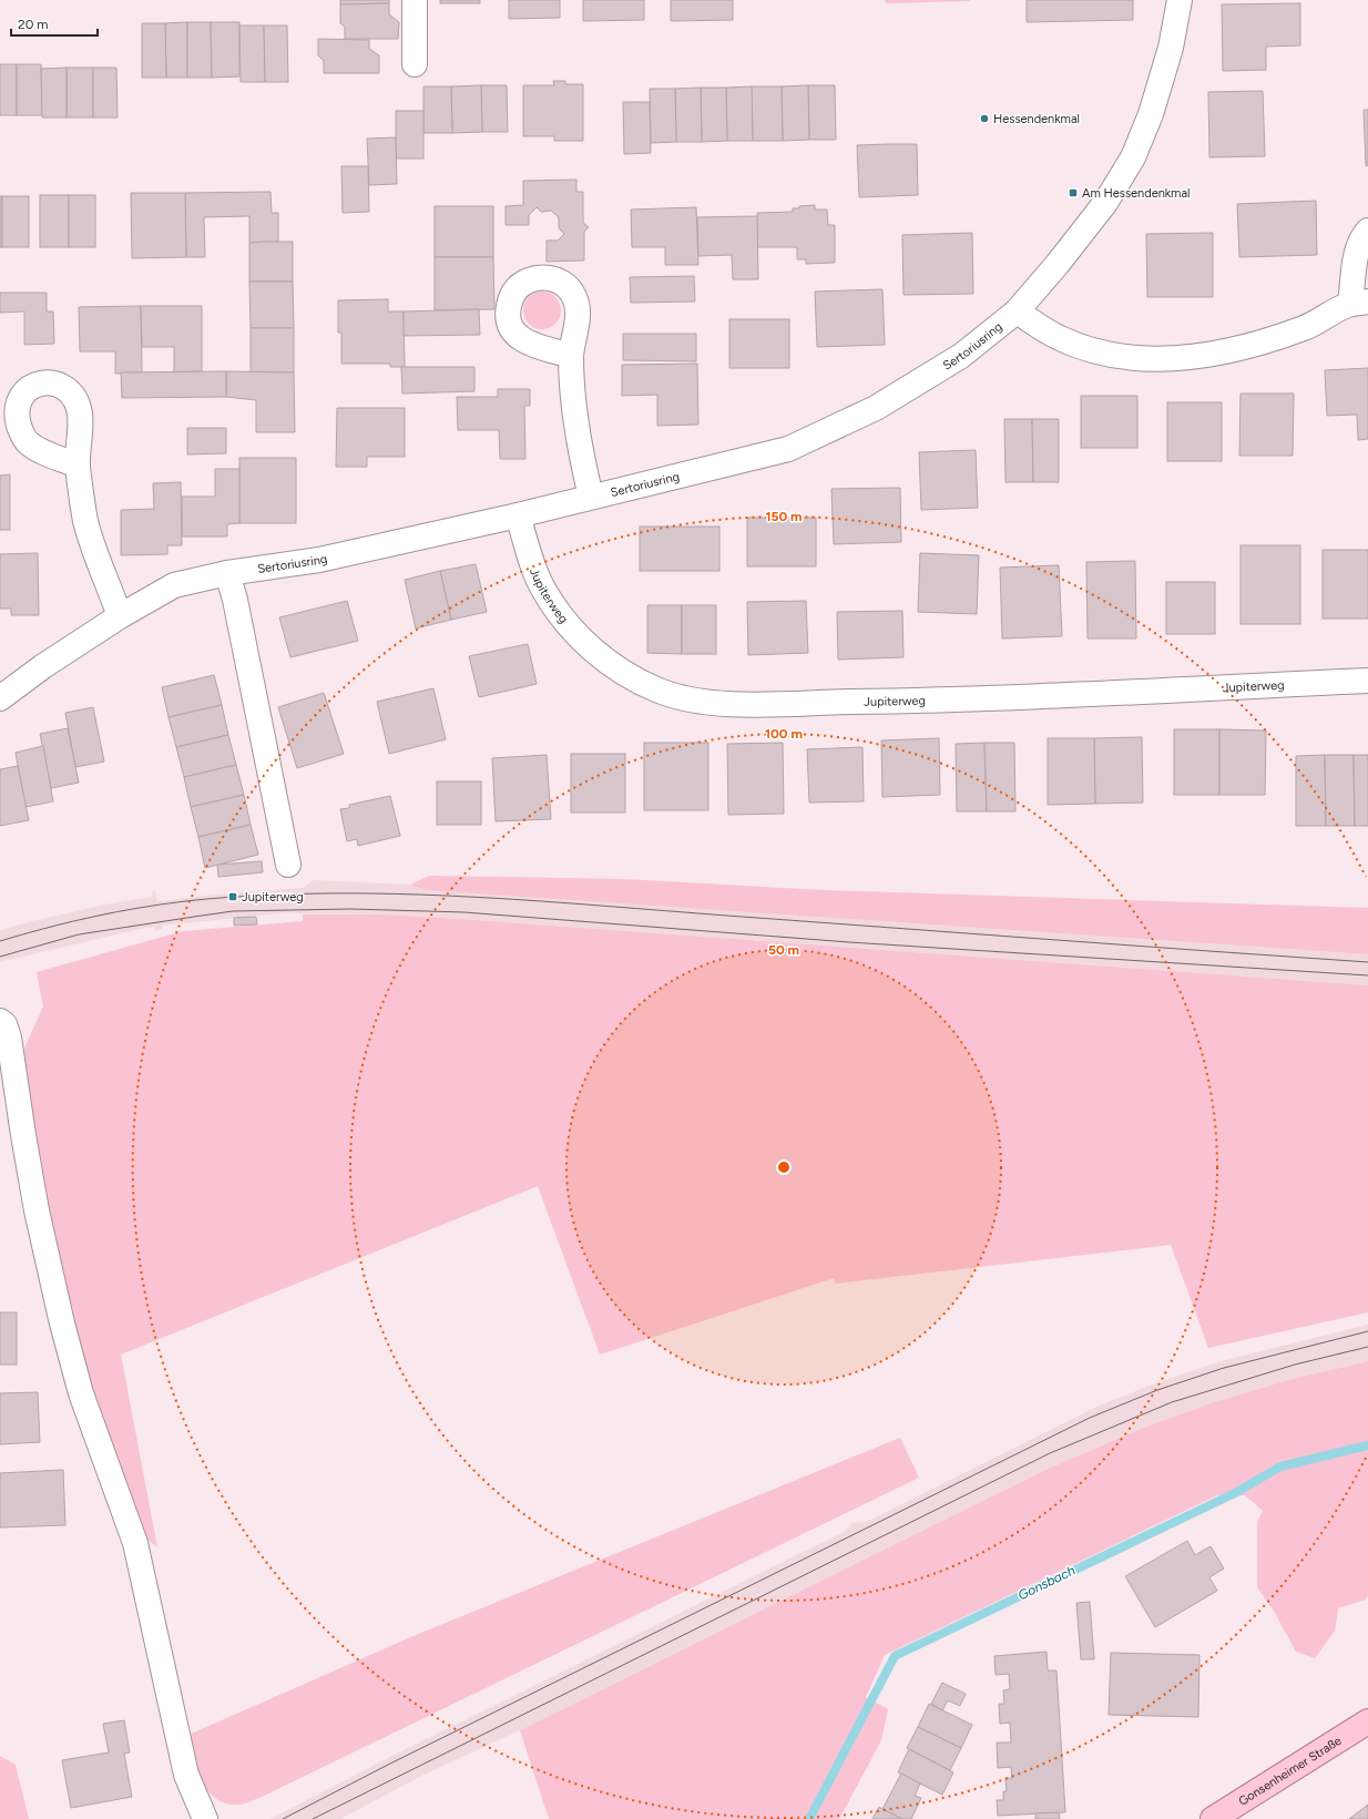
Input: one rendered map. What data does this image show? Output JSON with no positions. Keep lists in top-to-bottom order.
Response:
{
  "streets": {
    "main road": ["Gonsenheimer Straße"],
    "street": ["Sertoriusring", "Jupiterweg"]
  },
  "crossings": [
    ["Sertoriusring", "Jupiterweg"]
  ],
  "water": ["Gonsbach"],
  "places": {
    "other": ["Hessendenkmal"],
    "transit": ["Am Hessendenkmal", "Jupiterweg"]
  },
  "scale_bar": "20 m",
  "rings": ["150 m", "100 m", "50 m"]
}
